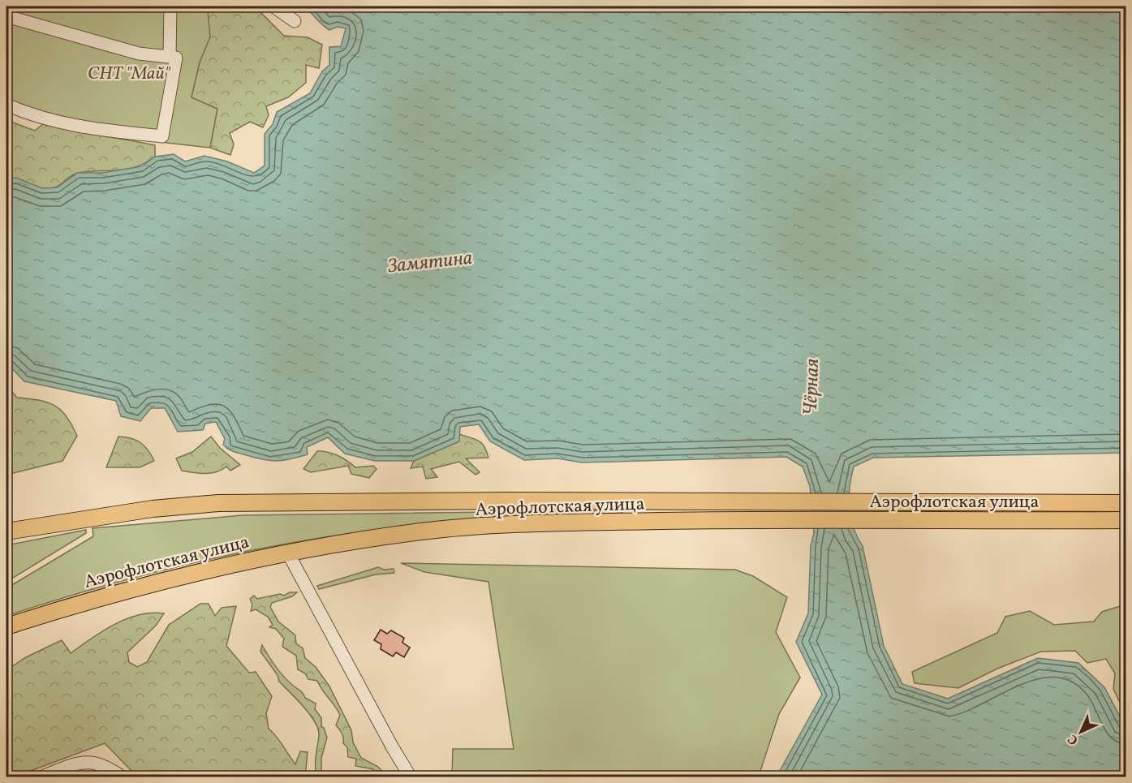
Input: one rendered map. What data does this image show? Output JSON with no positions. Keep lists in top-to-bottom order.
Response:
{
  "streets": {
    "main road": ["Аэрофлотская улица"]
  },
  "water": ["Замятина", "Чёрная"],
  "parks": ["СНТ \"Май\""],
  "north": "bottom left"
}
